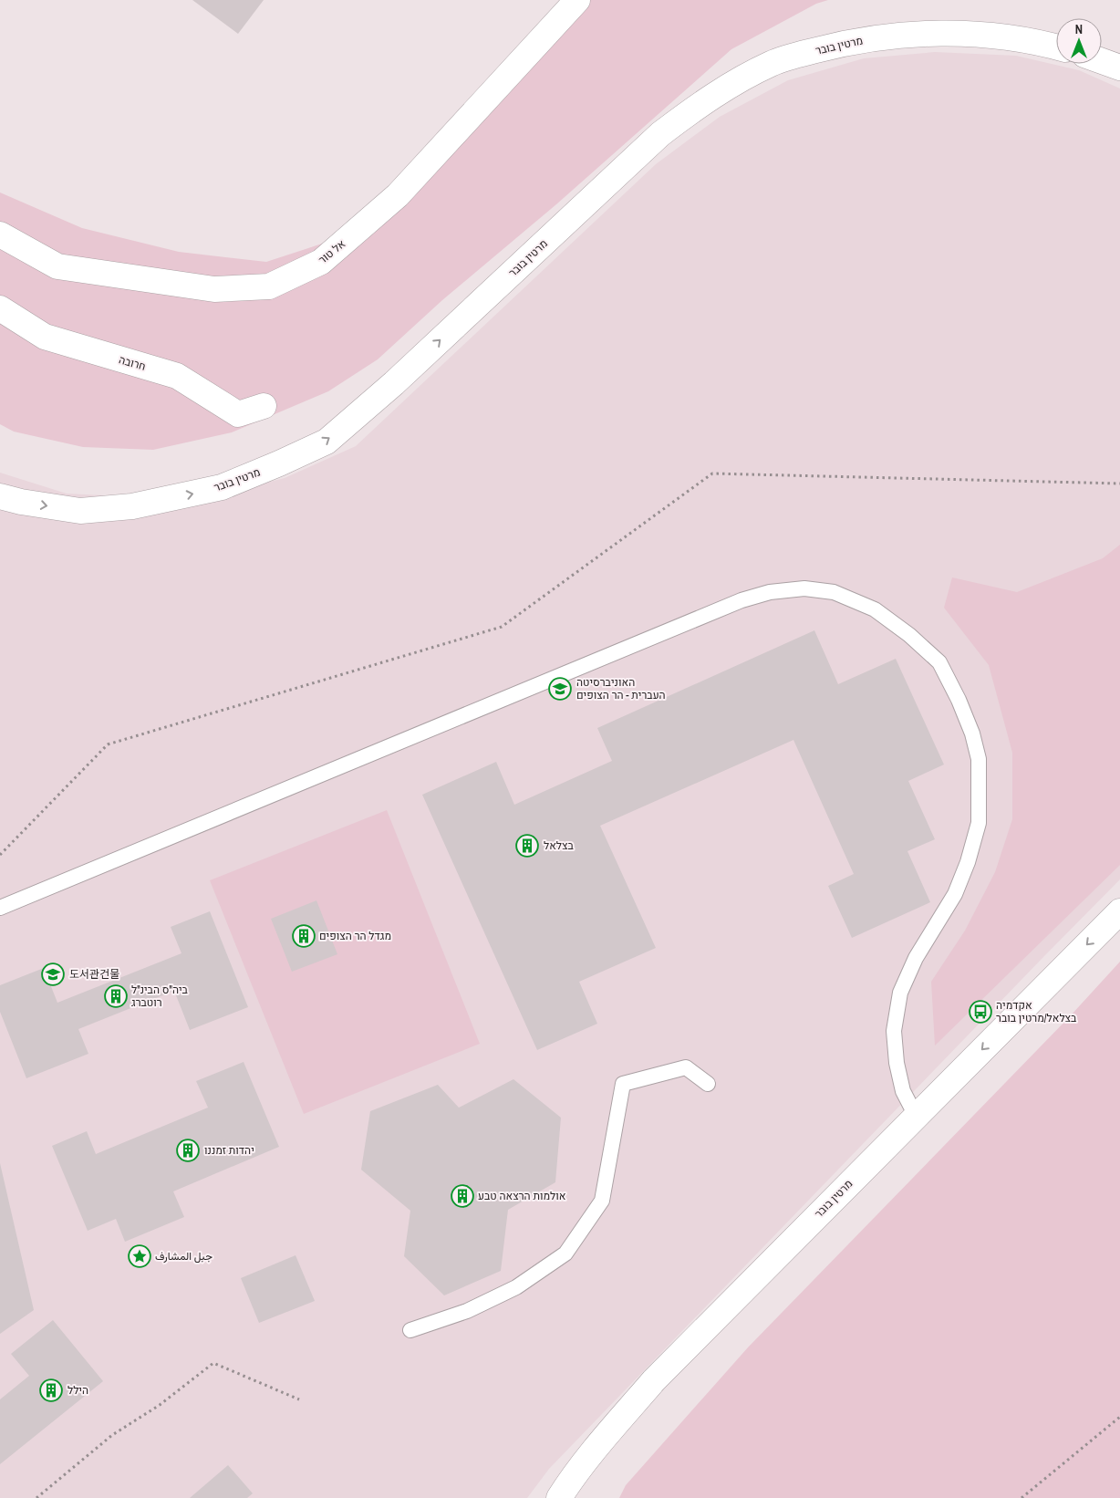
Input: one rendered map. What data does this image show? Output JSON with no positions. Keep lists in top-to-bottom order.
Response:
{
  "streets": {
    "street": ["מרטין בובר", "אל טור", "חרובה"]
  },
  "places": {
    "school or university": ["האוניברסיטה העברית - הר הצופים", "도서관건물"],
    "building": [
      "בצלאל",
      "מגדל הר הצופים",
      "ביה\"ס הבינ\"ל רוטברג",
      "יהדות זמננו",
      "אולמות הרצאה טבע",
      "הילל"
    ],
    "bus stop": ["אקדמיה בצלאל/מרטין בובר"],
    "place": ["جبل المشارف"]
  },
  "north": "top"
}
